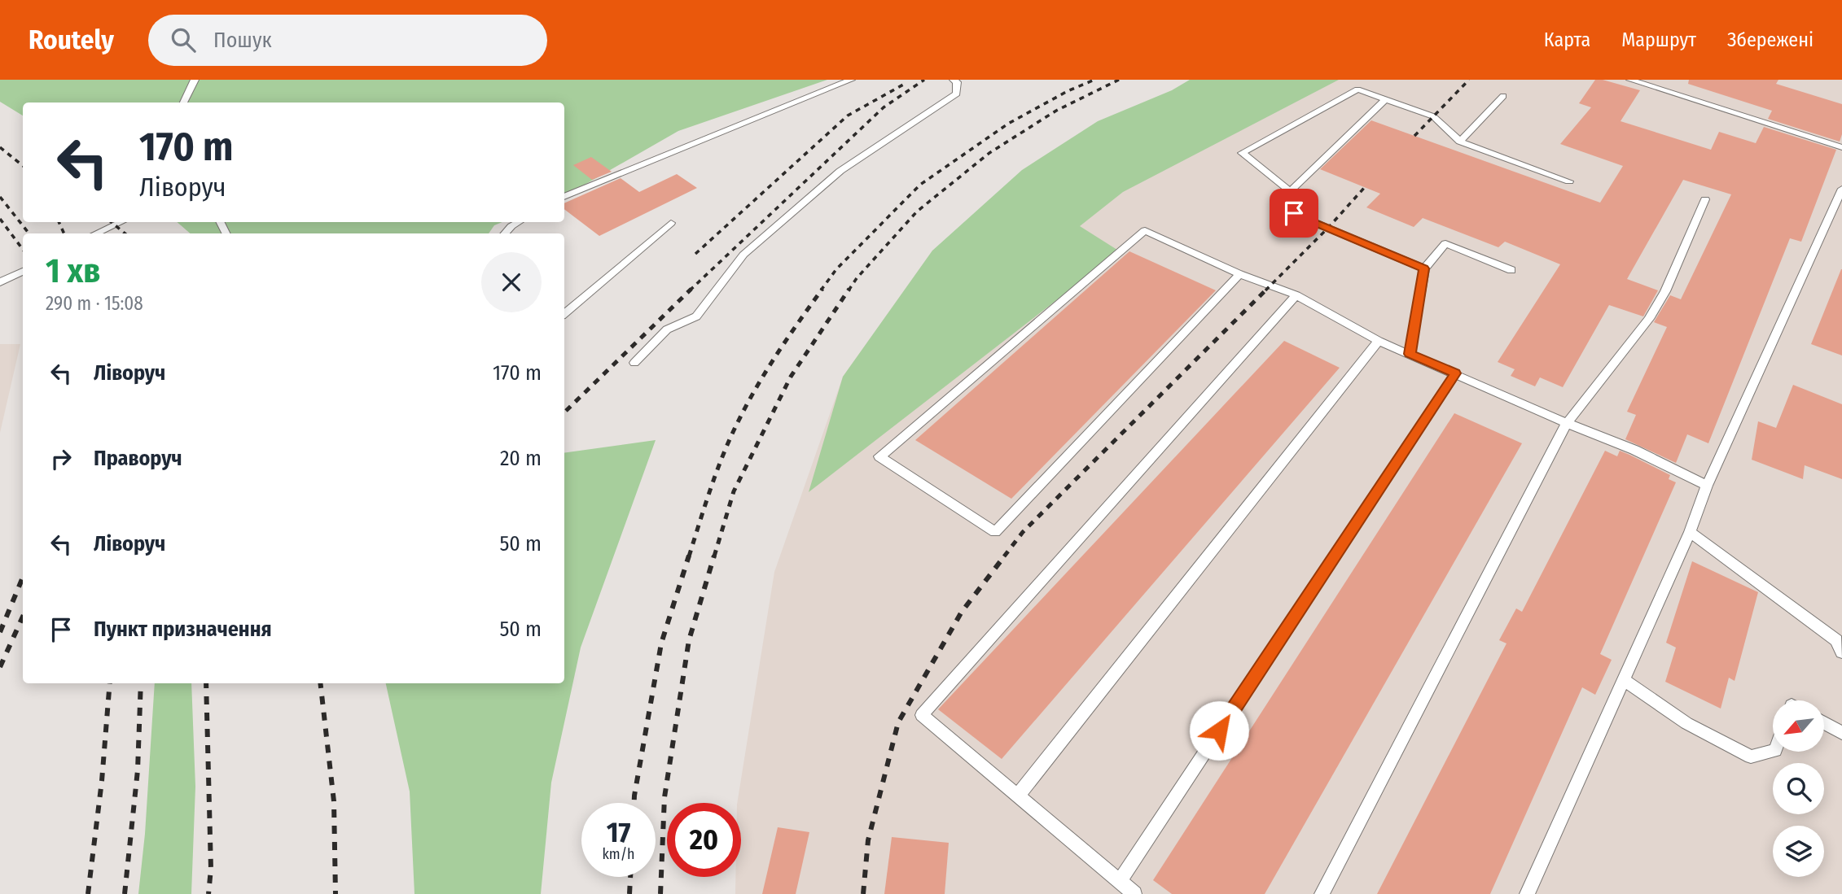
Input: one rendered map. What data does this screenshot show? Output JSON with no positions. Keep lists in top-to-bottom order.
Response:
{
  "north": "bottom left",
  "page": {
    "header": "Routely",
    "search": "Пошук",
    "nav": ["Карта", "Маршрут", "Збережені"],
    "turn": ["170 m", "Ліворуч"],
    "heading": ["1 хв", "290 m · 15:08"],
    "list": [
      {
        "name": "Ліворуч",
        "value": "170 m"
      },
      {
        "name": "Праворуч",
        "value": "20 m"
      },
      {
        "name": "Ліворуч",
        "value": "50 m"
      },
      {
        "name": "Пункт призначення",
        "value": "50 m"
      }
    ],
    "speed": "17 km/h",
    "limit": "20"
  }
}
